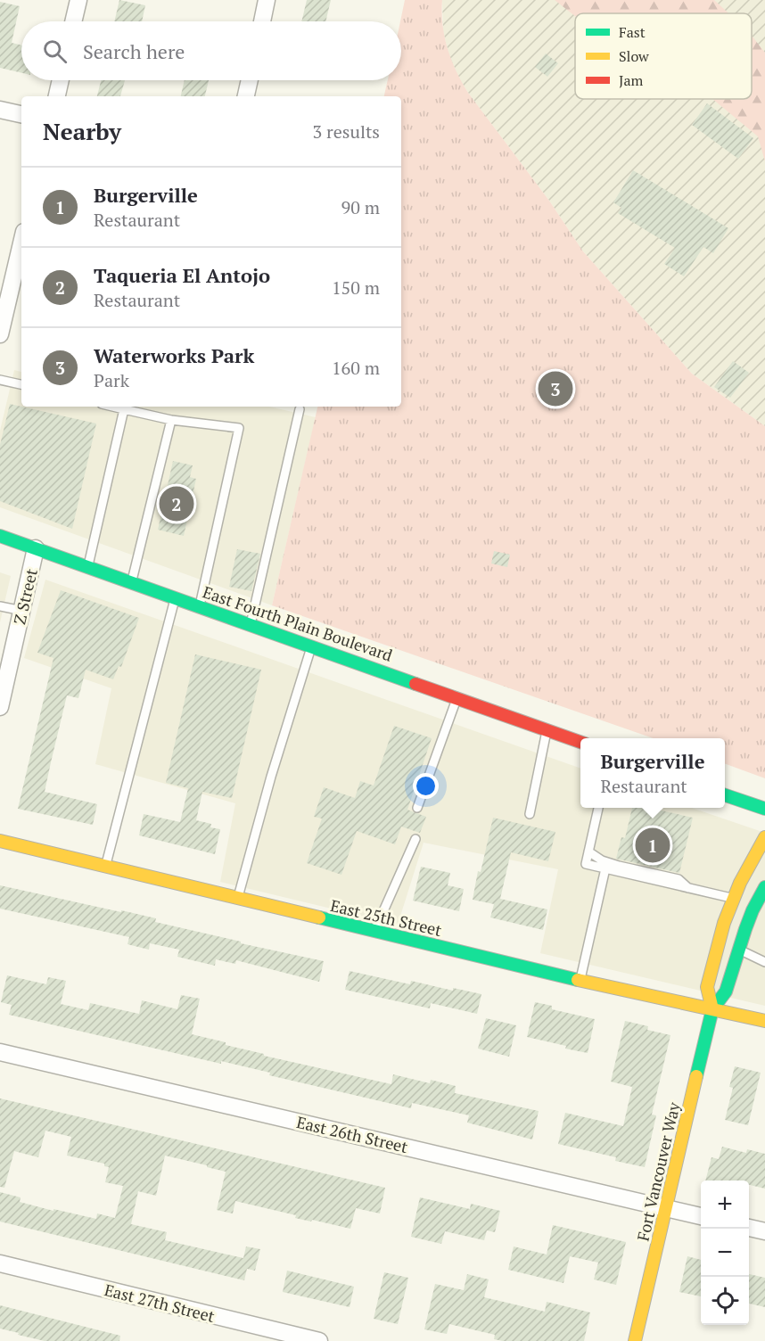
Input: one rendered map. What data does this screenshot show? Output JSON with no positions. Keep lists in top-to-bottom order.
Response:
{
  "streets": {
    "street": [
      "Z Street",
      "East Fourth Plain Boulevard",
      "East 25th Street",
      "East 26th Street",
      "Fort Vancouver Way",
      "East 27th Street"
    ]
  },
  "crossings": [
    ["Z Street", "East Fourth Plain Boulevard"],
    ["East 25th Street", "Fort Vancouver Way"],
    ["East 26th Street", "Fort Vancouver Way"]
  ],
  "legend": ["Fast", "Slow", "Jam"],
  "page": {
    "search": "Search here",
    "heading": ["Nearby", "3 results"],
    "list": [
      {
        "mark": "1",
        "name": "Burgerville",
        "note": "Restaurant",
        "value": "90 m"
      },
      {
        "mark": "2",
        "name": "Taqueria El Antojo",
        "note": "Restaurant",
        "value": "150 m"
      },
      {
        "mark": "3",
        "name": "Waterworks Park",
        "note": "Park",
        "value": "160 m"
      }
    ],
    "pins": ["3", "2", "1"],
    "popup": ["Burgerville", "Restaurant"],
    "map_buttons": ["+", "−"]
  }
}
